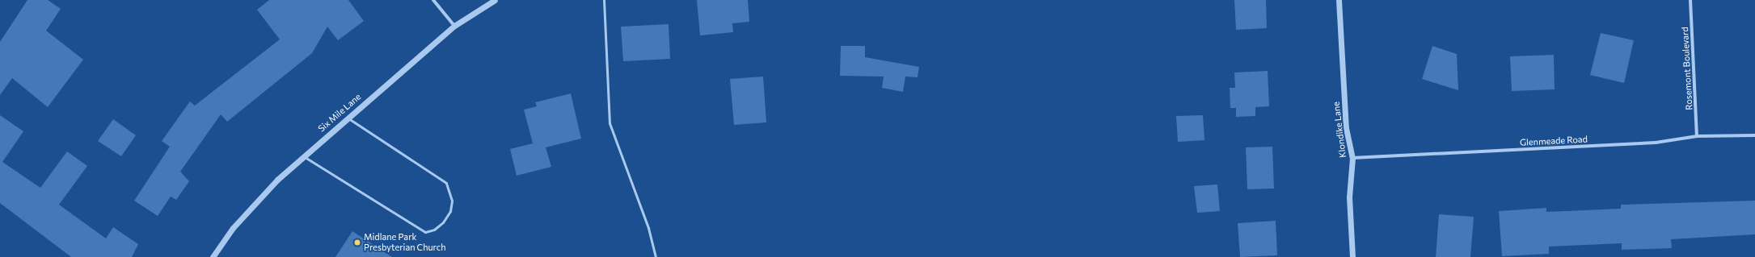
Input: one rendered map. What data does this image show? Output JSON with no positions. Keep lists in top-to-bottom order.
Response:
{
  "streets": {
    "street": [
      "Rosemont Boulevard",
      "Six Mile Lane",
      "Klondike Lane",
      "Glenmeade Road"
    ]
  },
  "crossings": [
    ["Rosemont Boulevard", "Glenmeade Road"],
    ["Klondike Lane", "Glenmeade Road"]
  ],
  "places": ["Midlane Park Presbyterian Church"]
}
